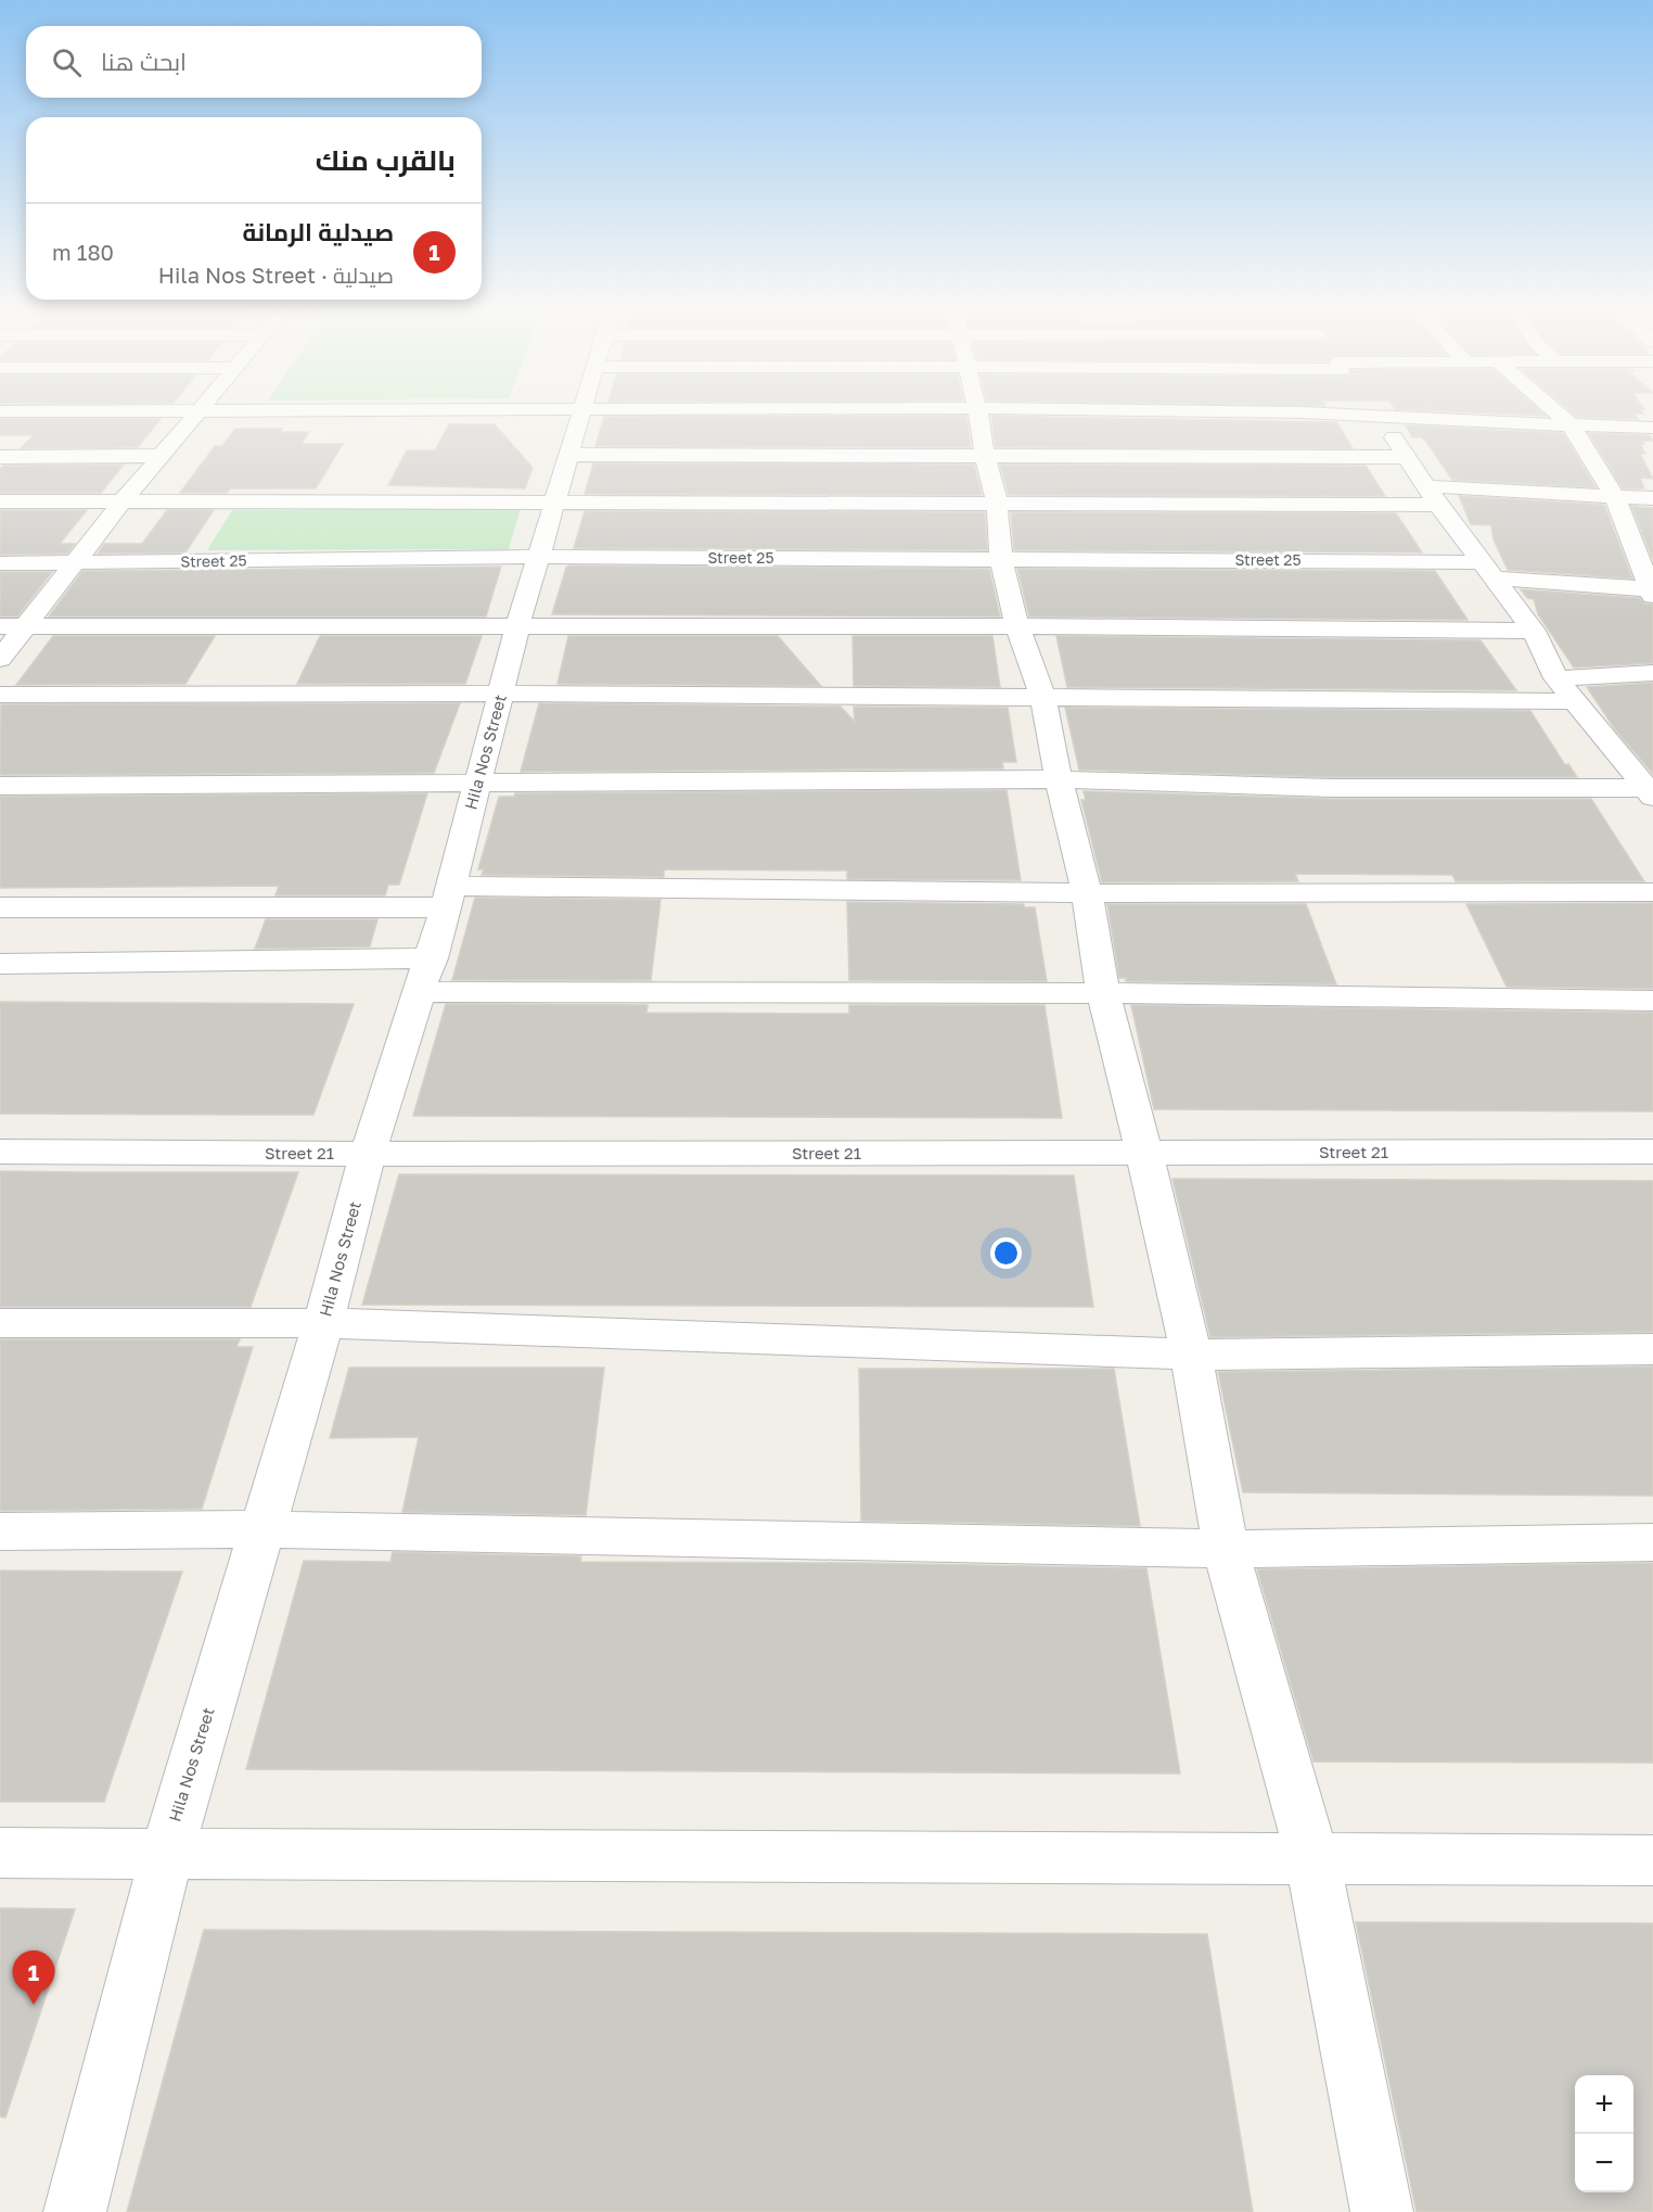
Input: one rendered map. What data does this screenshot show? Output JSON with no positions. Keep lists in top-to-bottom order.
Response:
{
  "streets": {
    "street": ["Street 25", "Hila Nos Street", "Street 21"]
  },
  "crossings": [
    ["Street 25", "Hila Nos Street"],
    ["Hila Nos Street", "Street 21"]
  ],
  "page": {
    "search": "ابحث هنا",
    "heading": "بالقرب منك",
    "list": [
      {
        "mark": "1",
        "name": "صيدلية الرمانة",
        "note": "صيدلية · Hila Nos Street",
        "value": "180 m"
      }
    ],
    "pins": "1",
    "map_buttons": ["+", "−"]
  }
}
